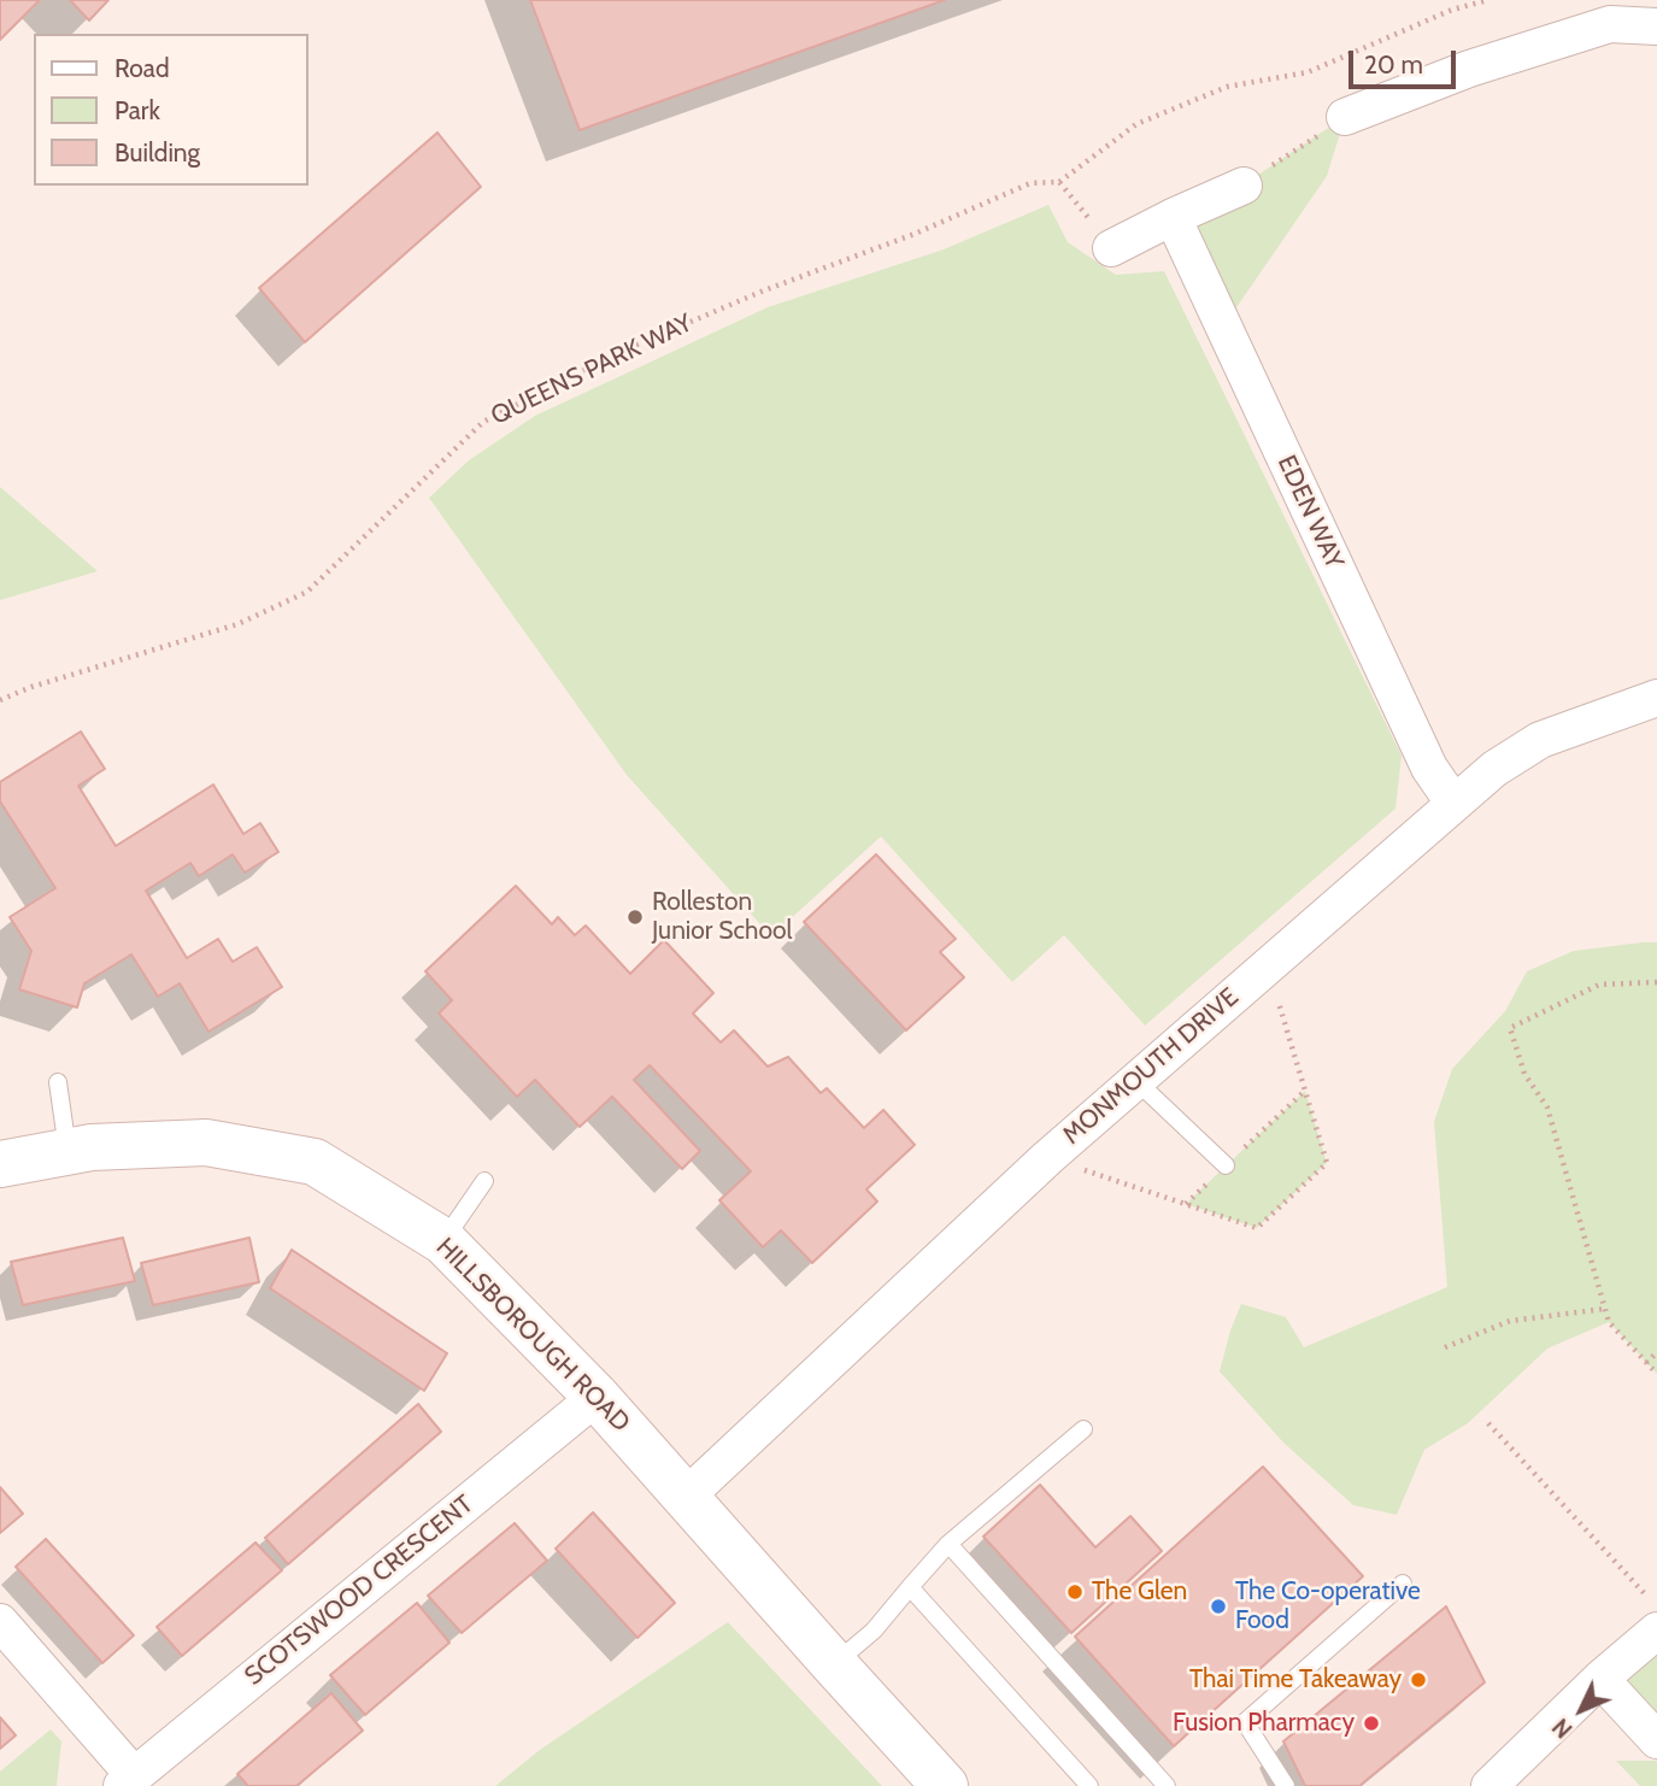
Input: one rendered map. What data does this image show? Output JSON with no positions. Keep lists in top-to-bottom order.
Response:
{
  "streets": {
    "street": [
      "EDEN WAY",
      "MONMOUTH DRIVE",
      "HILLSBOROUGH ROAD",
      "SCOTSWOOD CRESCENT"
    ],
    "path": ["QUEENS PARK WAY"]
  },
  "crossings": [
    ["EDEN WAY", "MONMOUTH DRIVE"],
    ["MONMOUTH DRIVE", "HILLSBOROUGH ROAD"],
    ["HILLSBOROUGH ROAD", "SCOTSWOOD CRESCENT"]
  ],
  "places": [
    "Rolleston Junior School",
    "The Glen",
    "The Co-operative Food",
    "Thai Time Takeaway",
    "Fusion Pharmacy"
  ],
  "legend": ["Road", "Park", "Building"],
  "scale_bar": "20 m",
  "north": "bottom left"
}
